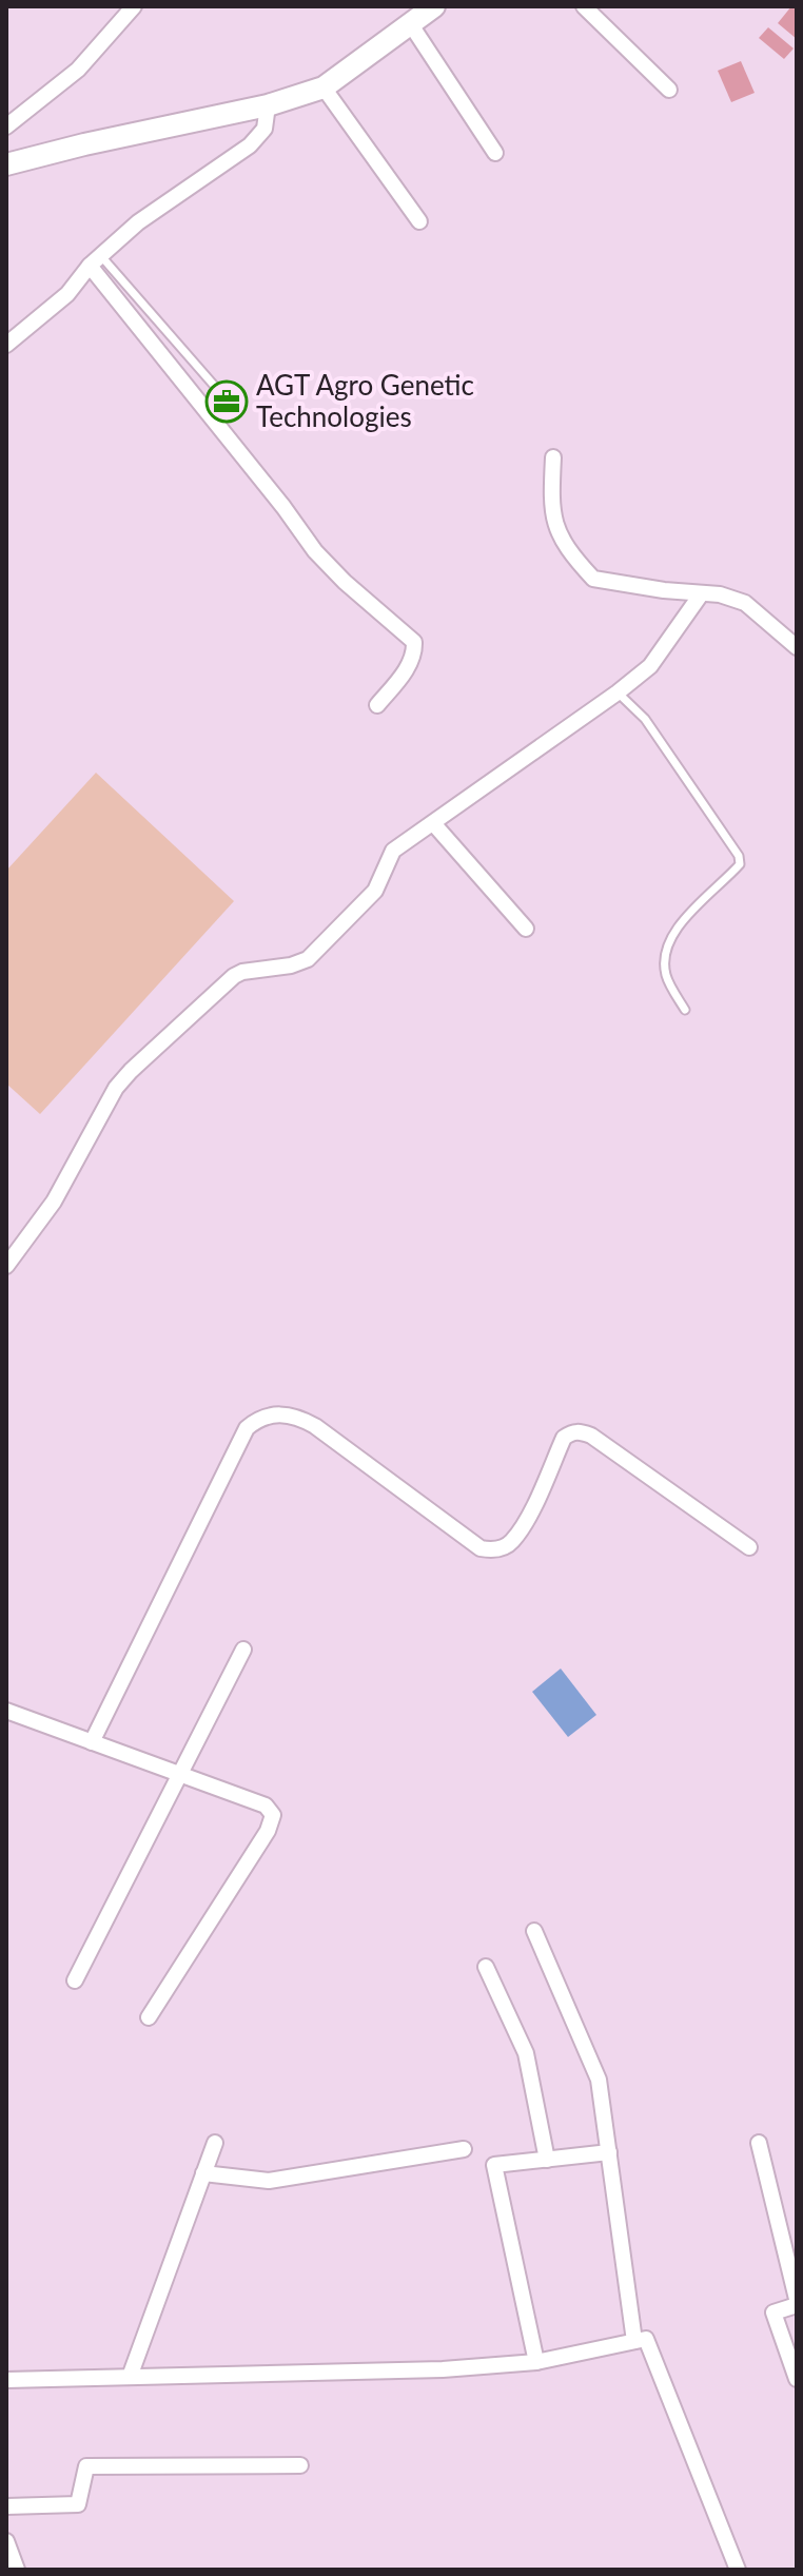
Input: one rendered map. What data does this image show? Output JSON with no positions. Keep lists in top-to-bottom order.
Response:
{
  "places": {
    "office": ["AGT Agro Genetic Technologies"]
  }
}
